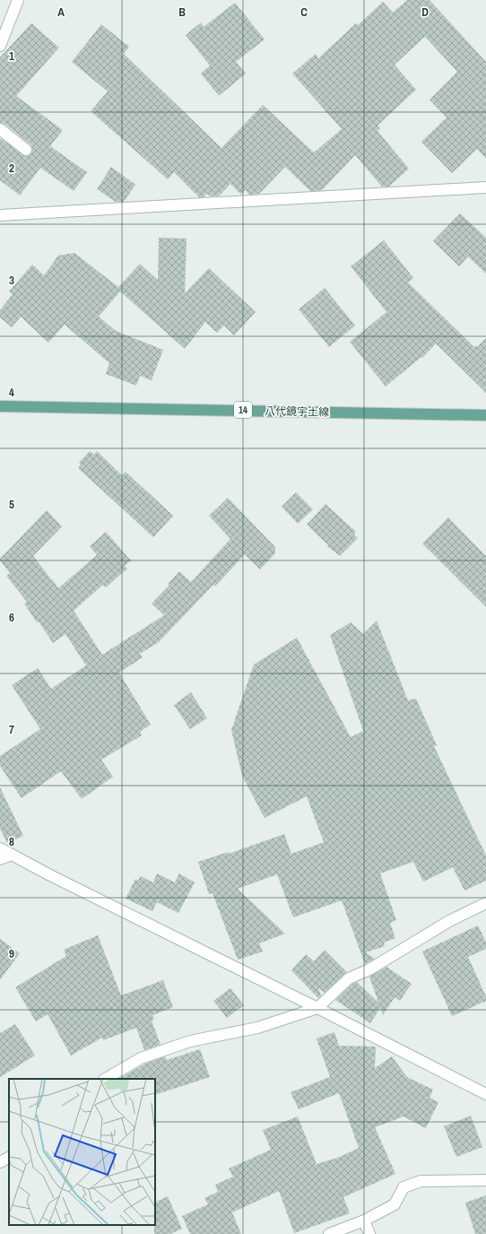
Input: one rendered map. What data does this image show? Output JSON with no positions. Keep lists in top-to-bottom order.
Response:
{
  "streets": {
    "main road": ["14", "八代鏡宇土線"]
  },
  "grid": {
    "columns": [
      "A",
      "B",
      "C",
      "D"
    ],
    "rows": [
      "1",
      "2",
      "3",
      "4",
      "5",
      "6",
      "7",
      "8",
      "9"
    ]
  }
}
